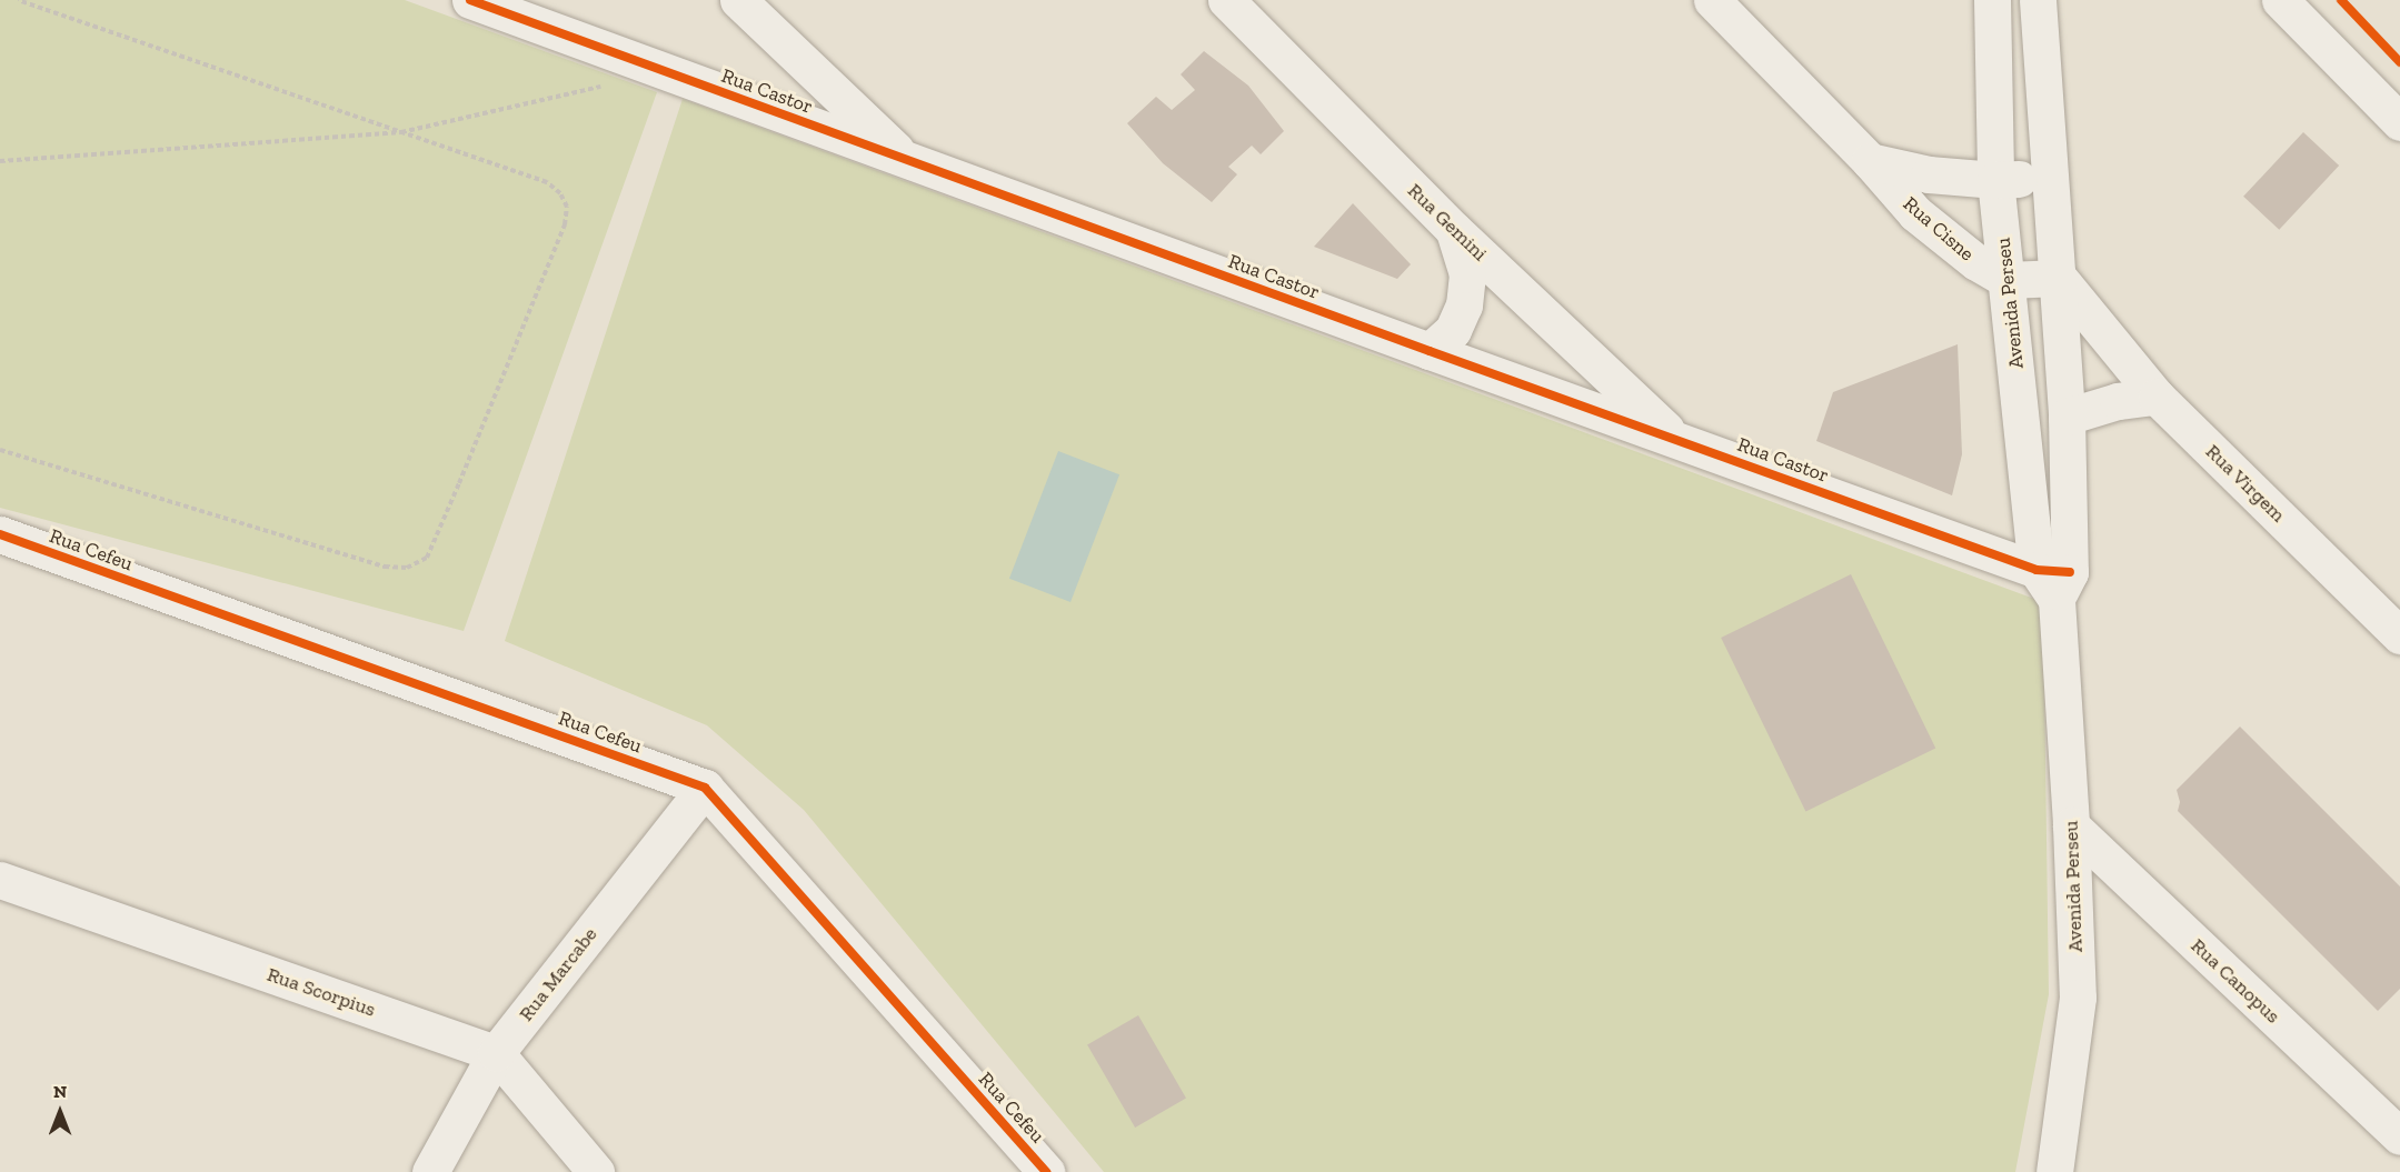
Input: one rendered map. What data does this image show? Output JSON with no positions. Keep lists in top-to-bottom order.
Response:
{
  "streets": {
    "street": [
      "Rua Castor",
      "Rua Gemini",
      "Rua Cisne",
      "Avenida Perseu",
      "Rua Virgem",
      "Rua Cefeu",
      "Rua Marcabe",
      "Rua Canopus",
      "Rua Scorpius"
    ]
  },
  "crossings": [
    ["Rua Castor", "Rua Gemini"],
    ["Rua Castor", "Avenida Perseu"],
    ["Rua Cisne", "Avenida Perseu"],
    ["Avenida Perseu", "Rua Virgem"],
    ["Avenida Perseu", "Rua Canopus"],
    ["Rua Cefeu", "Rua Marcabe"],
    ["Rua Marcabe", "Rua Scorpius"]
  ],
  "north": "top"
}
